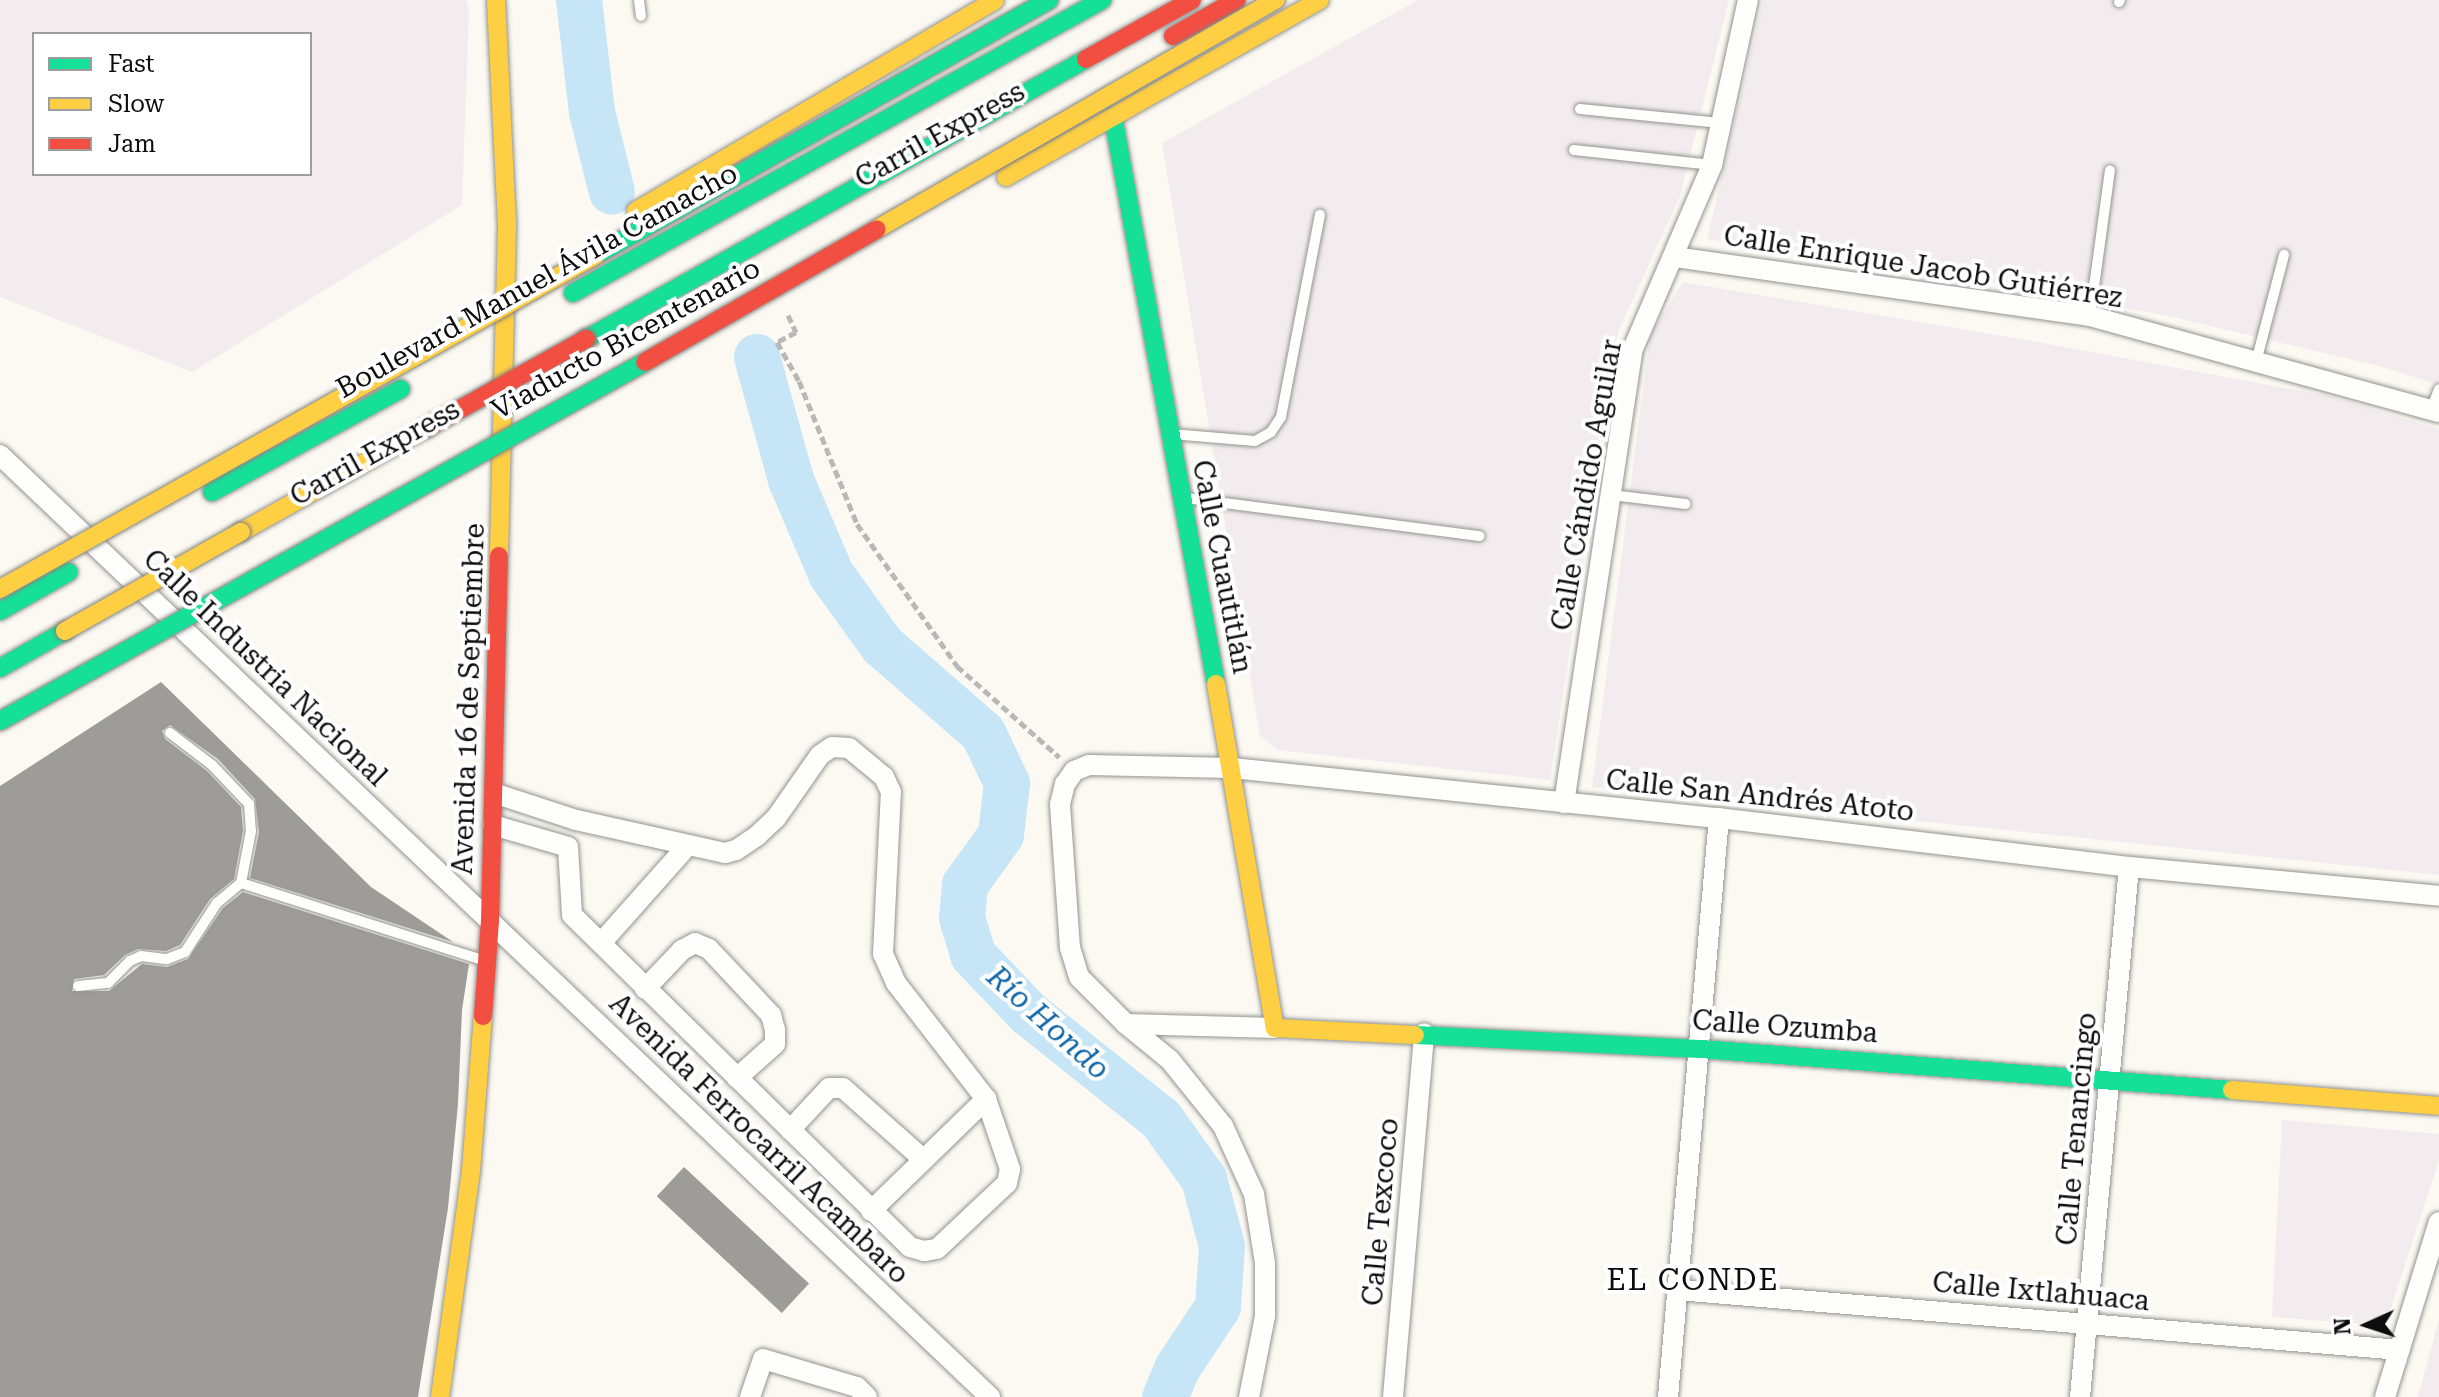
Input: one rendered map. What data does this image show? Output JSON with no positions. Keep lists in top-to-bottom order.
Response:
{
  "streets": {
    "main road": [
      "Carril Express",
      "Boulevard Manuel Ávila Camacho",
      "Viaducto Bicentenario",
      "Calle Cuautitlán",
      "Avenida 16 de Septiembre",
      "Calle Ozumba"
    ],
    "street": [
      "Calle Enrique Jacob Gutiérrez",
      "Calle Cándido Aguilar",
      "Calle Industria Nacional",
      "Calle San Andrés Atoto",
      "Calle Tenancingo",
      "Avenida Ferrocarril Acambaro",
      "Calle Texcoco",
      "Calle Ixtlahuaca"
    ]
  },
  "crossings": [
    ["Calle Enrique Jacob Gutiérrez", "Calle Cándido Aguilar"],
    ["Calle Cándido Aguilar", "Calle San Andrés Atoto"],
    ["Calle Cuautitlán", "Calle San Andrés Atoto"],
    ["Calle Cuautitlán", "Calle Ozumba"],
    ["Calle Industria Nacional", "Avenida 16 de Septiembre"],
    ["Calle Industria Nacional", "Avenida Ferrocarril Acambaro"],
    ["Avenida 16 de Septiembre", "Avenida Ferrocarril Acambaro"],
    ["Calle San Andrés Atoto", "Calle Tenancingo"],
    ["Calle Ozumba", "Calle Tenancingo"],
    ["Calle Ozumba", "Calle Texcoco"],
    ["Calle Tenancingo", "Calle Ixtlahuaca"]
  ],
  "districts": ["EL CONDE"],
  "water": ["Río Hondo"],
  "legend": ["Fast", "Slow", "Jam"],
  "north": "left"
}
